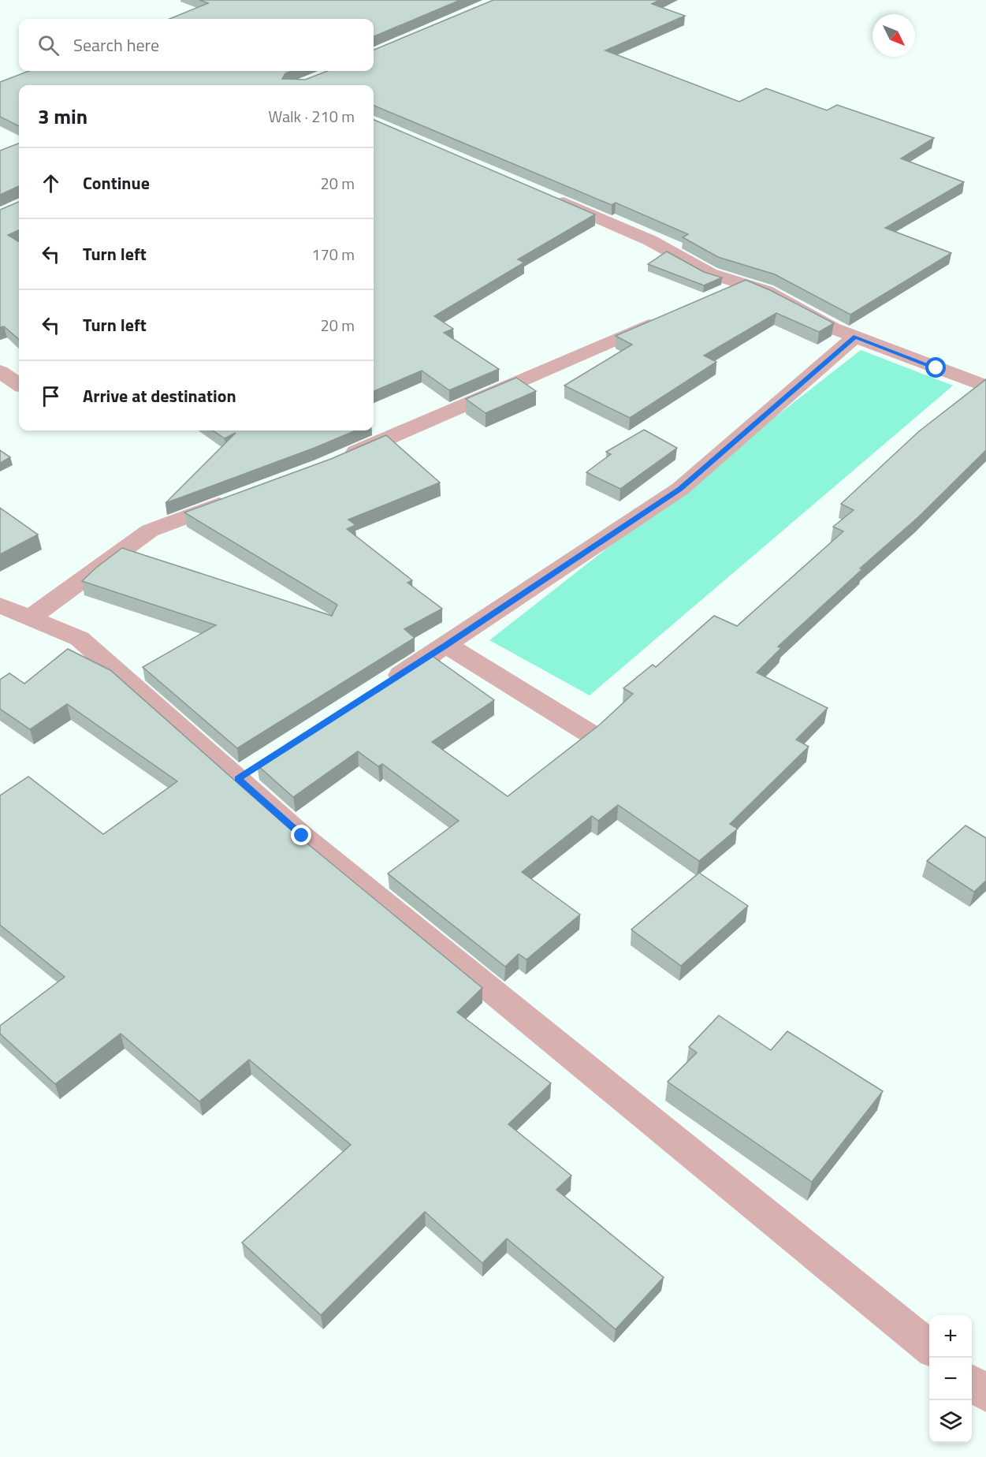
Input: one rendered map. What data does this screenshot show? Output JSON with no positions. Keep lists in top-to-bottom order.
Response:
{
  "north": "bottom right",
  "page": {
    "search": "Search here",
    "heading": ["3 min", "Walk · 210 m"],
    "list": [
      ["Continue", "20 m"],
      ["Turn left", "170 m"],
      ["Turn left", "20 m"],
      "Arrive at destination"
    ],
    "map_buttons": ["+", "−"]
  }
}
